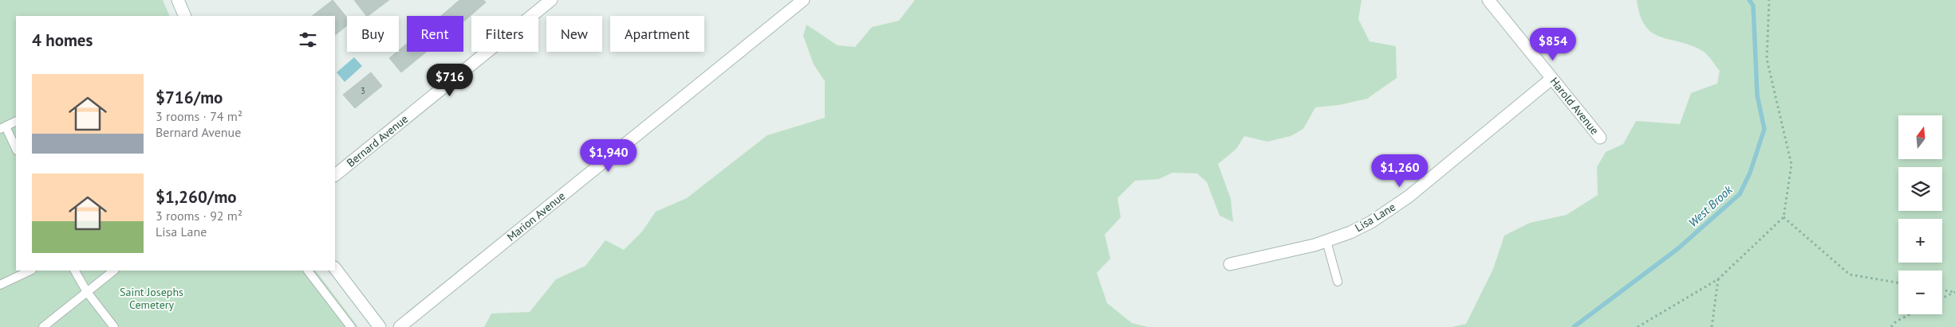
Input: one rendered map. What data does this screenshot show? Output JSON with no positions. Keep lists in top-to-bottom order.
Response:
{
  "streets": {
    "street": [
      "Harold Avenue",
      "Bernard Avenue",
      "Marion Avenue",
      "Lisa Lane"
    ]
  },
  "crossings": [
    ["Harold Avenue", "Lisa Lane"]
  ],
  "water": ["West Brook"],
  "parks": ["Saint Josephs Cemetery"],
  "house_numbers": ["3"],
  "north": "top",
  "page": {
    "chip": [
      "Buy",
      "Rent",
      "Filters",
      "New",
      "Apartment"
    ],
    "heading": "4 homes",
    "price": [
      "$854",
      "$716",
      "$1,940",
      "$1,260"
    ],
    "list": [
      {
        "name": "$716/mo",
        "note": "3 rooms · 74 m² · Bernard Avenue"
      },
      {
        "name": "$1,260/mo",
        "note": "3 rooms · 92 m² · Lisa Lane"
      }
    ],
    "map_buttons": ["+", "−"]
  }
}
